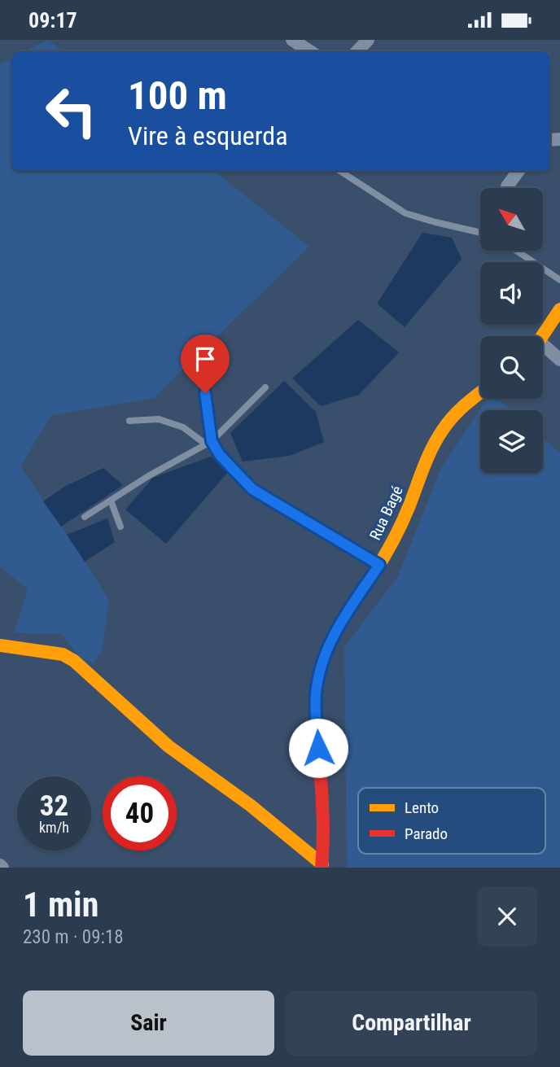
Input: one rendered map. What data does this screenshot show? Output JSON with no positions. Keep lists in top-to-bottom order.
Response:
{
  "streets": {
    "street": ["Rua Bagé"]
  },
  "legend": ["Lento", "Parado"],
  "north": "top left",
  "page": {
    "status": "09:17",
    "turn": ["100 m", "Vire à esquerda"],
    "speed": "32 km/h",
    "limit": "40",
    "heading": ["1 min", "230 m · 09:18"],
    "buttons": ["Sair", "Compartilhar"]
  }
}
